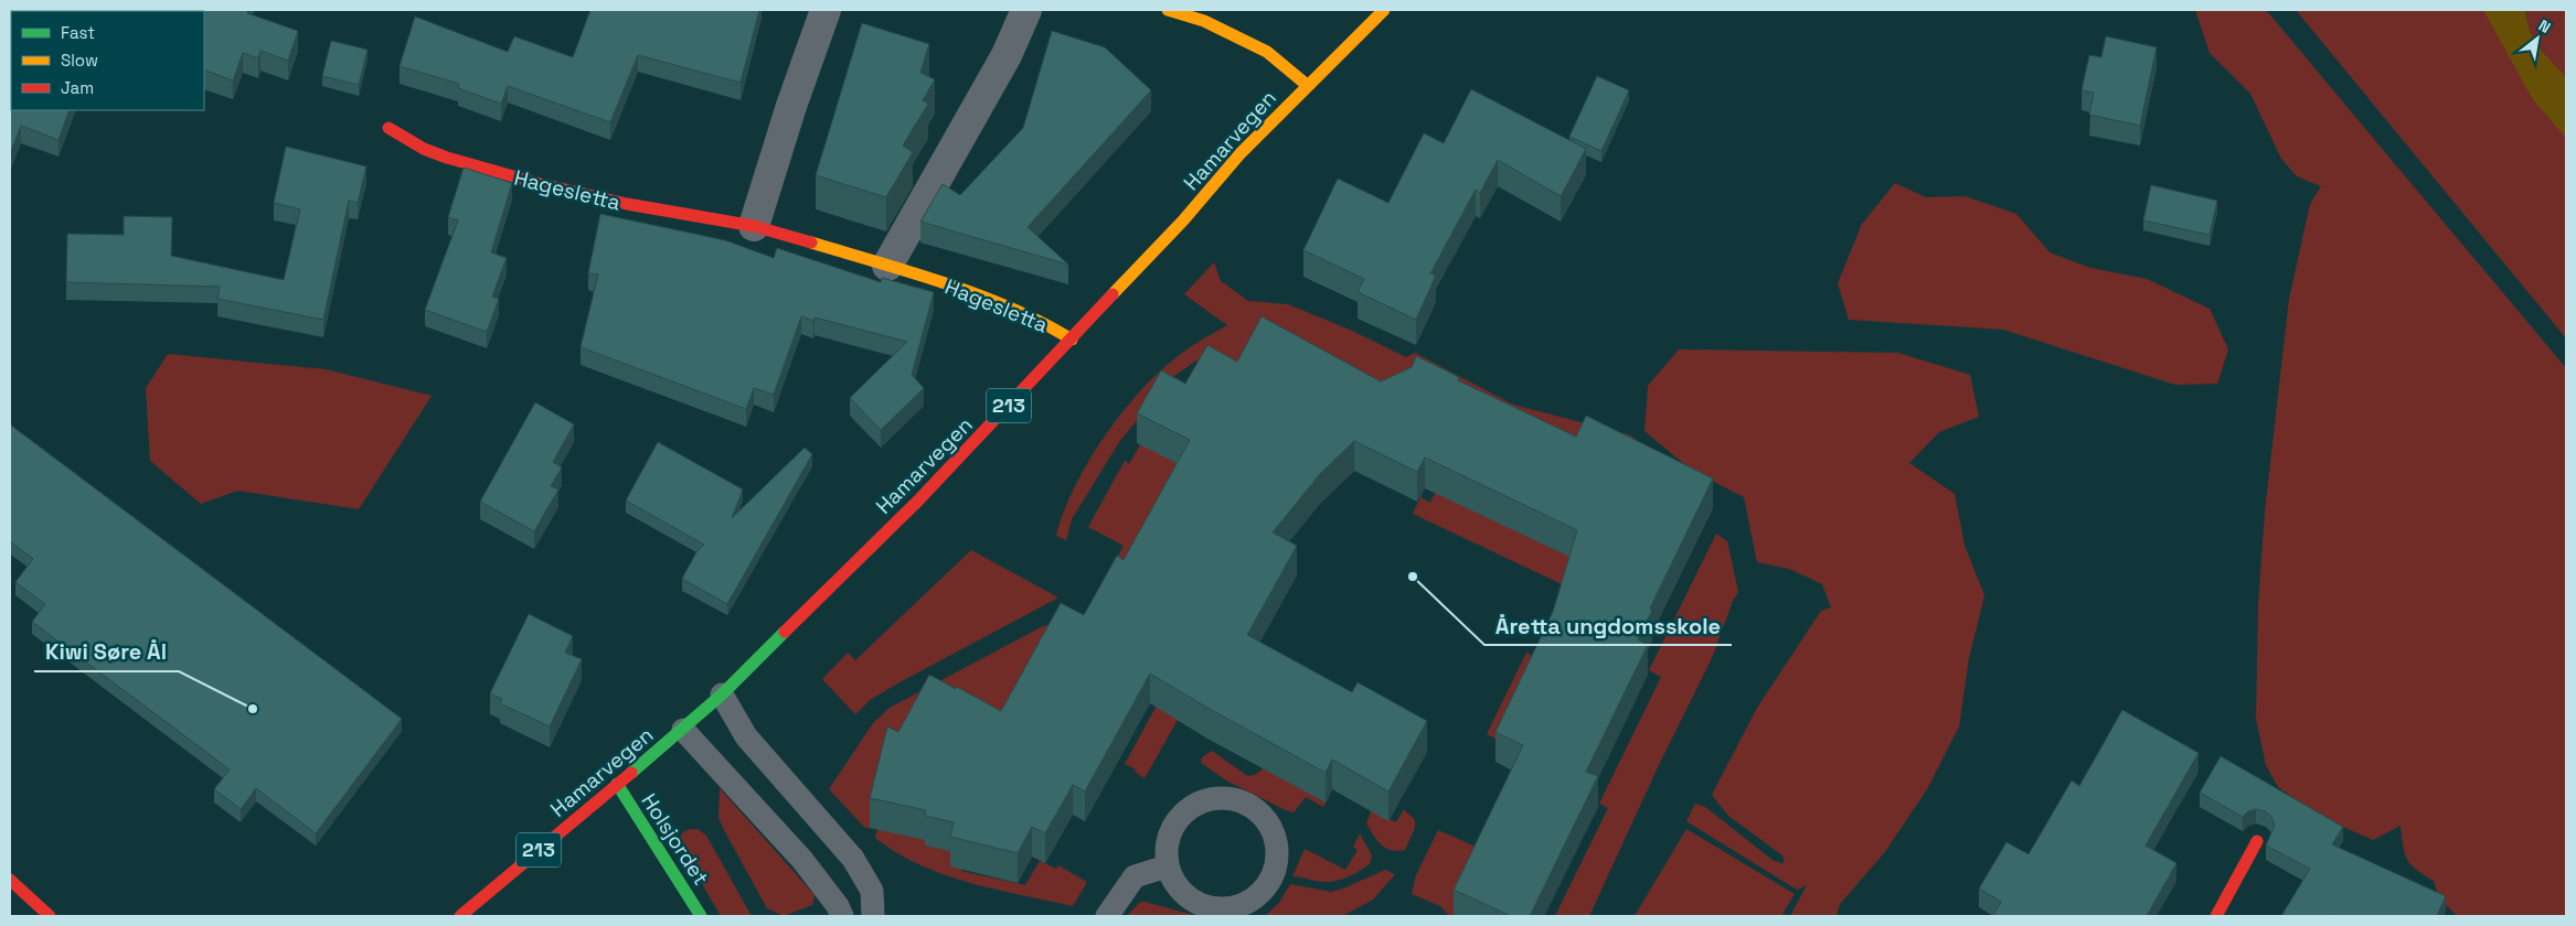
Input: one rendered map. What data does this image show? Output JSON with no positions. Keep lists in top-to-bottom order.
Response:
{
  "streets": {
    "main road": [
      "Hamarvegen",
      "Hagesletta",
      "213",
      "Holsjordet"
    ]
  },
  "crossings": [
    ["Hamarvegen", "Hagesletta"],
    ["Hamarvegen", "Holsjordet"]
  ],
  "places": ["Åretta ungdomsskole", "Kiwi Søre Ål"],
  "legend": ["Fast", "Slow", "Jam"],
  "north": "top right"
}
